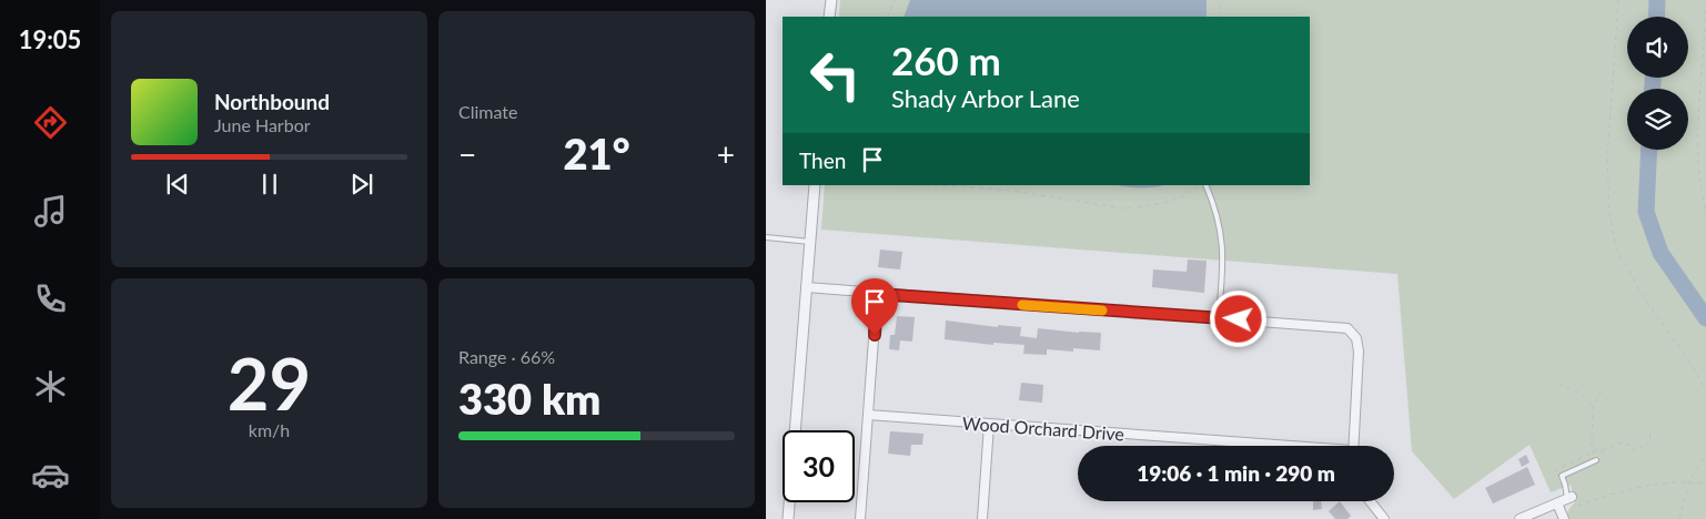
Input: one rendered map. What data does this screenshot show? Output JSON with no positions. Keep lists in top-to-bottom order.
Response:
{
  "streets": {
    "street": ["Wood Orchard Drive"]
  },
  "page": {
    "tabs": "19:05",
    "tile": [
      "Climate",
      ["29", "km/h"],
      ["Range · 66%", "330 km"]
    ],
    "turn": ["260 m", "Shady Arbor Lane"],
    "song": ["Northbound", "June Harbor"],
    "heat": ["−", "21°", "+"],
    "then": "Then",
    "limit": "30",
    "trip": "19:06 · 1 min · 290 m"
  }
}
